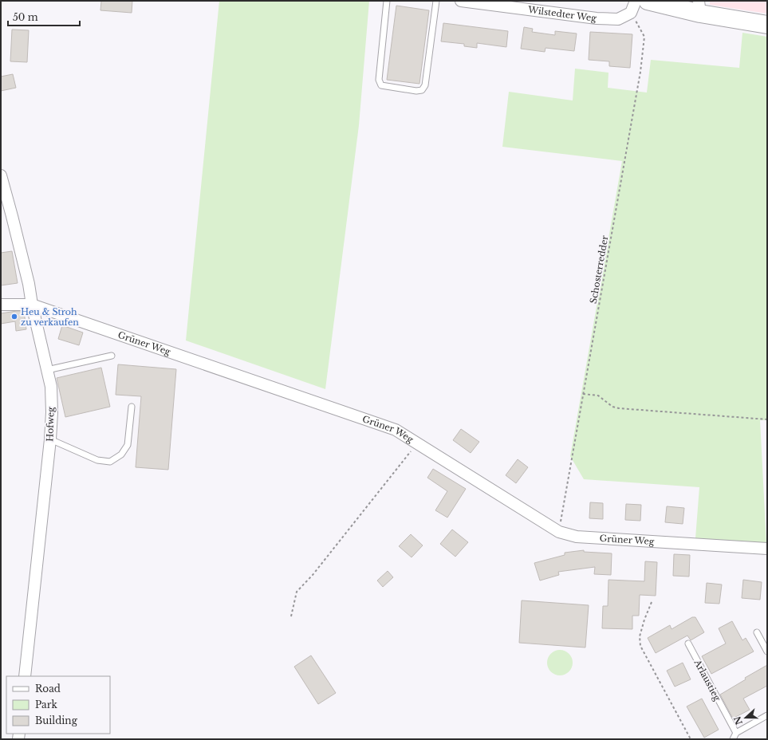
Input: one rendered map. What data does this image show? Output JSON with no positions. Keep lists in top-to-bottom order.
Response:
{
  "streets": {
    "street": ["Wilstedter Weg", "Grüner Weg", "Hofweg"],
    "lane": ["Arlaustieg"],
    "path": ["Schosterredder"]
  },
  "crossings": [
    ["Wilstedter Weg", "Schosterredder"],
    ["Schosterredder", "Grüner Weg"],
    ["Grüner Weg", "Hofweg"]
  ],
  "places": ["Heu & Stroh zu verkaufen"],
  "legend": ["Road", "Park", "Building"],
  "scale_bar": "50 m",
  "north": "left"
}
